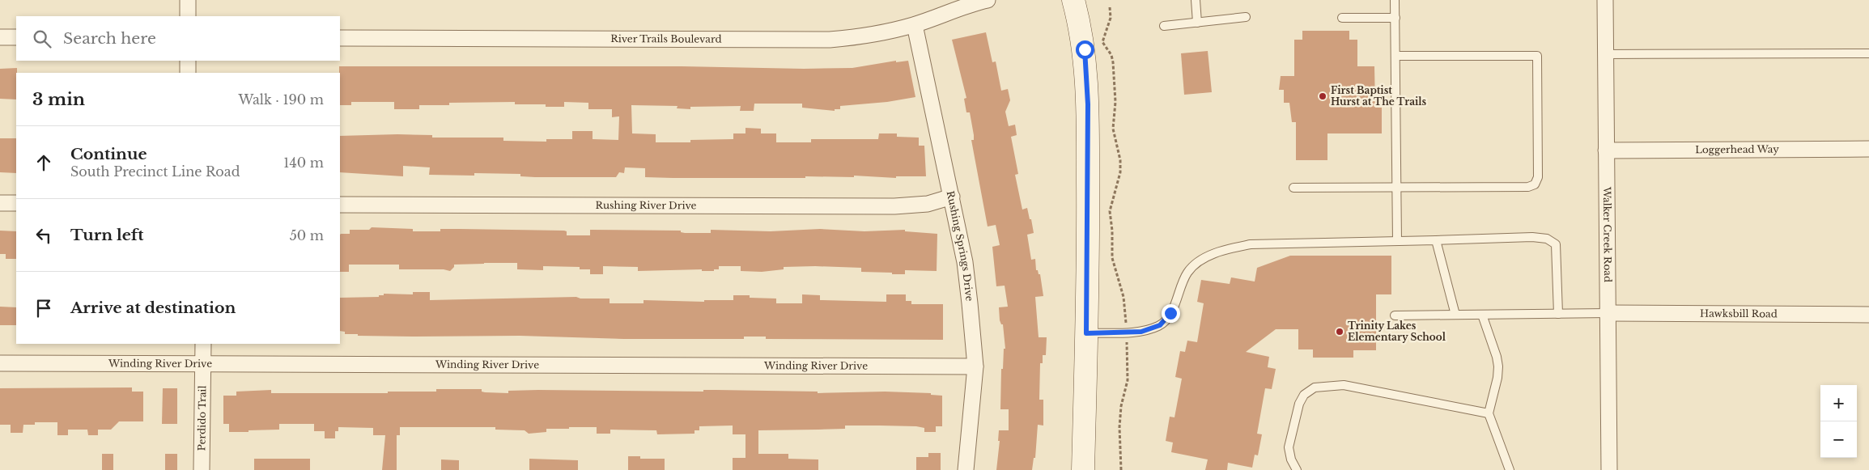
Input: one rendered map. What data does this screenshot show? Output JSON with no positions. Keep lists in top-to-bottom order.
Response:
{
  "streets": {
    "street": [
      "River Trails Boulevard",
      "Loggerhead Way",
      "Rushing River Drive",
      "Walker Creek Road",
      "Rushing Springs Drive",
      "Hawksbill Road",
      "Winding River Drive",
      "Perdido Trail"
    ]
  },
  "crossings": [
    ["River Trails Boulevard", "Rushing Springs Drive"],
    ["Loggerhead Way", "Walker Creek Road"],
    ["Rushing River Drive", "Rushing Springs Drive"],
    ["Walker Creek Road", "Hawksbill Road"],
    ["Rushing Springs Drive", "Winding River Drive"],
    ["Winding River Drive", "Perdido Trail"]
  ],
  "places": ["First Baptist Hurst at The Trails", "Trinity Lakes Elementary School"],
  "page": {
    "search": "Search here",
    "heading": ["3 min", "Walk · 190 m"],
    "list": [
      ["Continue", "South Precinct Line Road", "140 m"],
      ["Turn left", "50 m"],
      "Arrive at destination"
    ],
    "map_buttons": ["+", "−"]
  }
}
